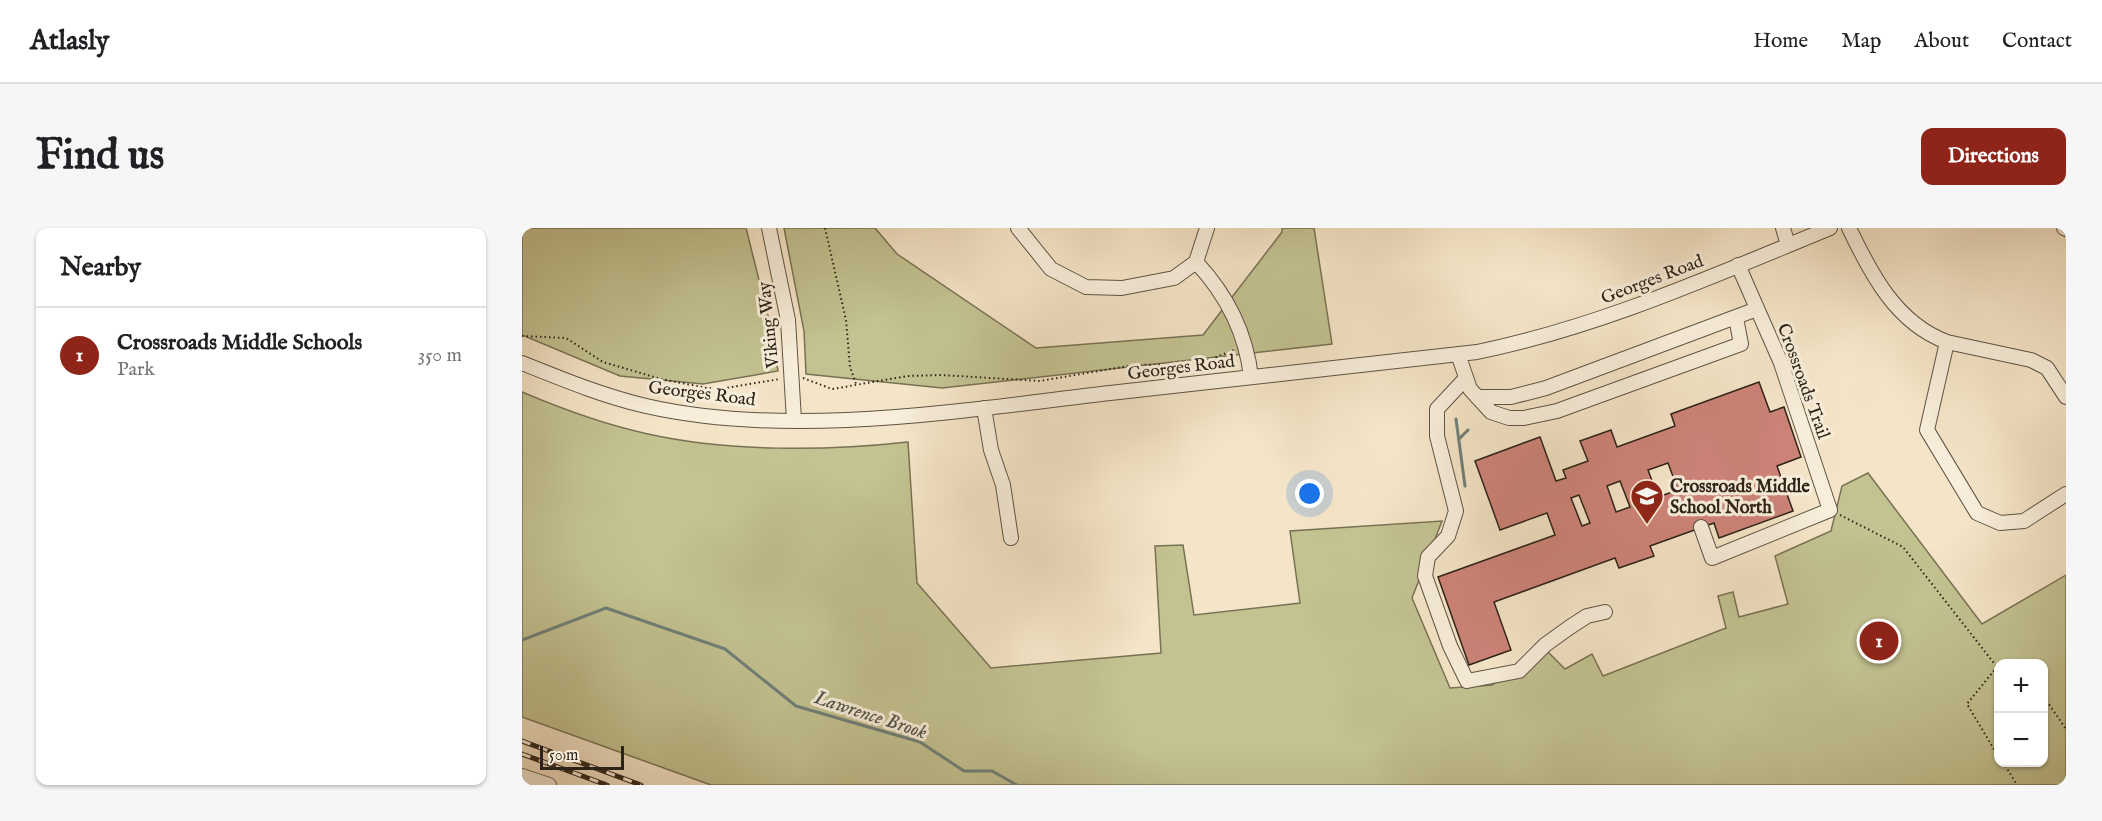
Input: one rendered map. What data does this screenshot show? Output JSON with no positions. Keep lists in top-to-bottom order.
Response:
{
  "streets": {
    "street": ["Georges Road", "Viking Way", "Crossroads Trail"]
  },
  "crossings": [
    ["Georges Road", "Viking Way"],
    ["Georges Road", "Crossroads Trail"]
  ],
  "water": ["Lawrence Brook"],
  "places": {
    "school or university": ["Crossroads Middle School North"]
  },
  "scale_bar": "50 m",
  "page": {
    "header": "Atlasly",
    "nav": [
      "Home",
      "Map",
      "About",
      "Contact"
    ],
    "buttons": "Directions",
    "title": "Find us",
    "heading": "Nearby",
    "list": [
      {
        "mark": "1",
        "name": "Crossroads Middle Schools",
        "note": "Park",
        "value": "350 m"
      }
    ],
    "pins": "1",
    "map_buttons": ["+", "−"],
    "scale": "50 m"
  }
}
